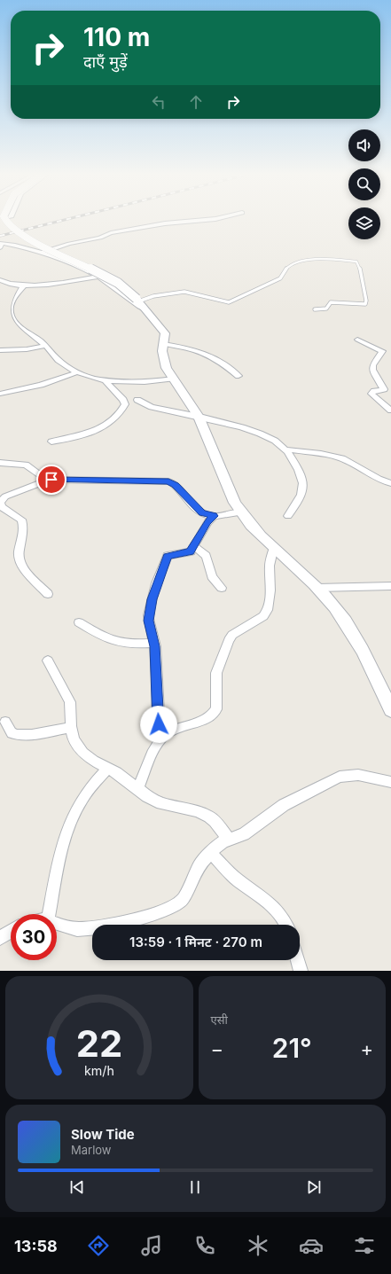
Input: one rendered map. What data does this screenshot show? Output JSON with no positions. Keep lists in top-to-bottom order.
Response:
{
  "page": {
    "turn": ["110 m", "दाएँ मुड़ें"],
    "limit": "30",
    "trip": "13:59 · 1 मिनट · 270 m",
    "tile": "एसी",
    "heat": ["−", "21°", "+"],
    "song": ["Slow Tide", "Marlow"],
    "tabs": "13:58",
    "gauge": ["22", "km/h"]
  }
}
